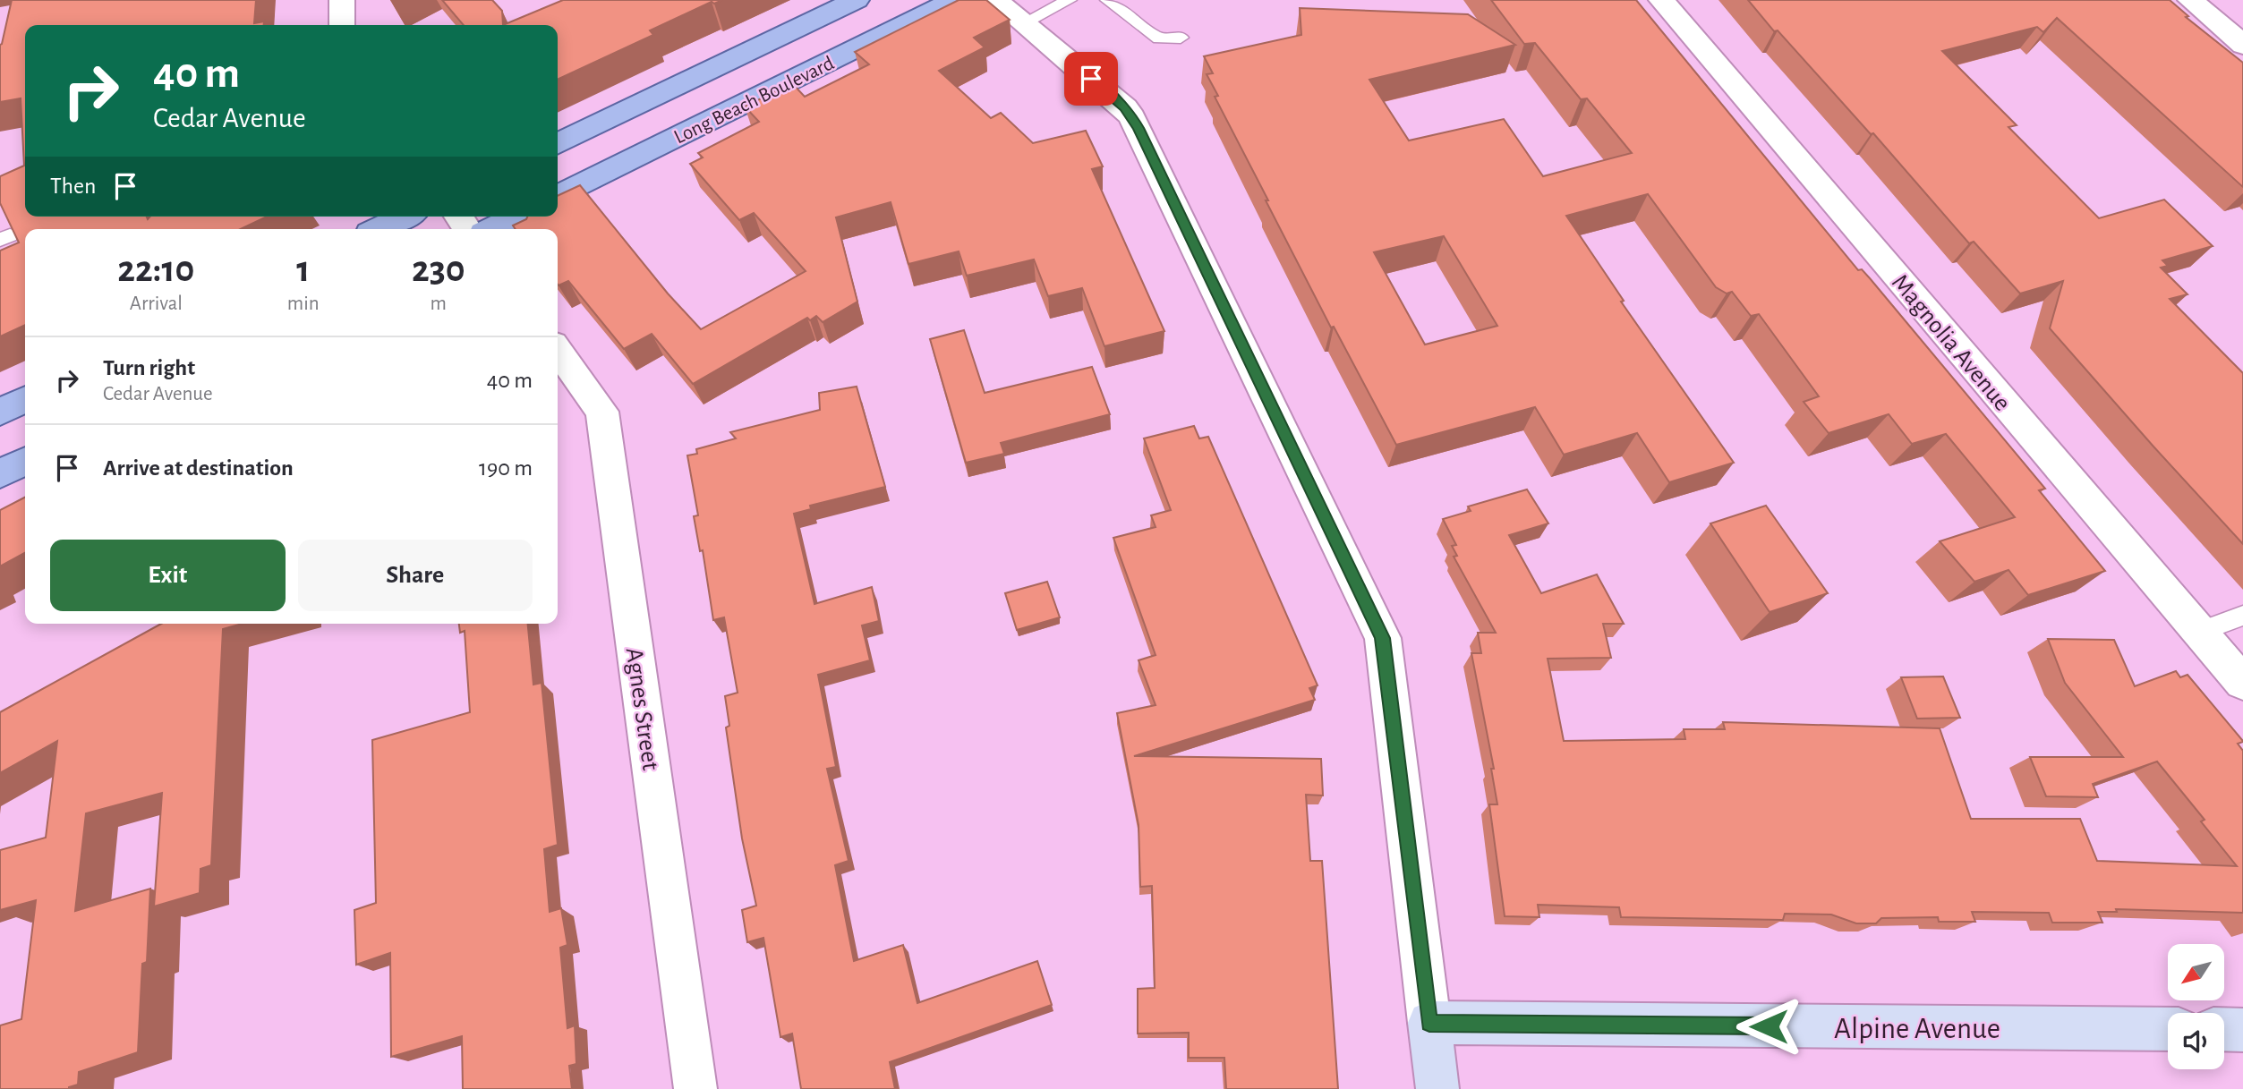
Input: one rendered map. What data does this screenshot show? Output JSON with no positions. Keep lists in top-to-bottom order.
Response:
{
  "streets": {
    "main road": ["Long Beach Boulevard"],
    "street": ["Magnolia Avenue", "Agnes Street", "Alpine Avenue"]
  },
  "north": "bottom left",
  "page": {
    "turn": ["40 m", "Cedar Avenue"],
    "then": "Then",
    "eta": [
      "22:10",
      "Arrival",
      "1",
      "min",
      "230",
      "m"
    ],
    "list": [
      {
        "name": "Turn right",
        "note": "Cedar Avenue",
        "value": "40 m"
      },
      {
        "name": "Arrive at destination",
        "value": "190 m"
      }
    ],
    "buttons": ["Exit", "Share"]
  }
}
